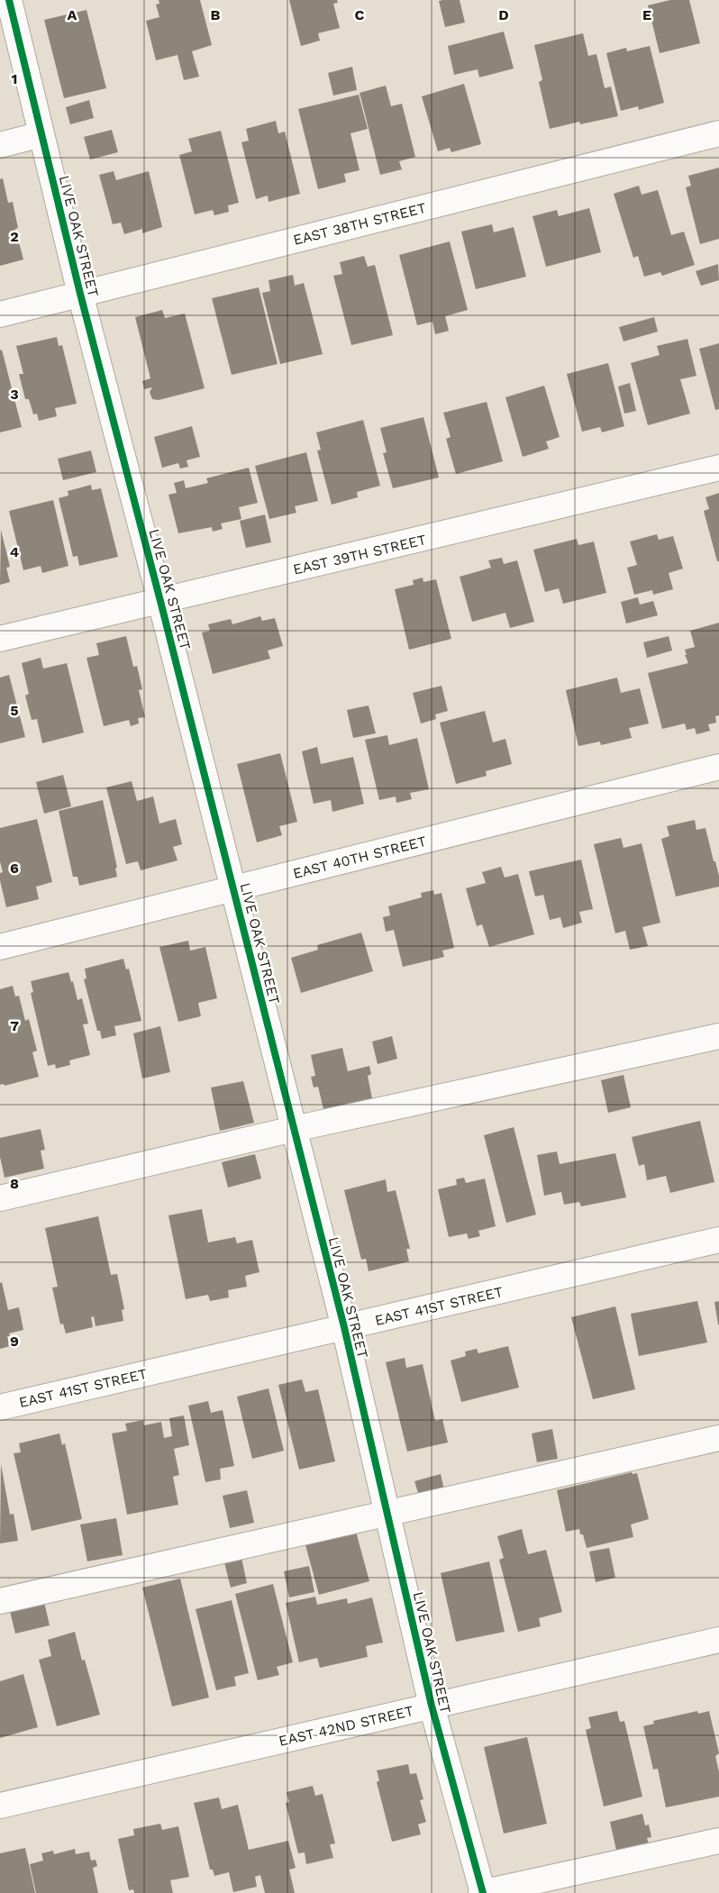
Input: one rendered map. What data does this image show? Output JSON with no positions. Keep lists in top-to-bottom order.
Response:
{
  "streets": {
    "street": [
      "EAST 38TH STREET",
      "LIVE OAK STREET",
      "EAST 39TH STREET",
      "EAST 40TH STREET",
      "EAST 41ST STREET",
      "EAST 42ND STREET"
    ]
  },
  "crossings": [
    ["EAST 38TH STREET", "LIVE OAK STREET"],
    ["LIVE OAK STREET", "EAST 39TH STREET"],
    ["LIVE OAK STREET", "EAST 40TH STREET"],
    ["LIVE OAK STREET", "EAST 41ST STREET"],
    ["LIVE OAK STREET", "EAST 42ND STREET"]
  ],
  "grid": {
    "columns": [
      "A",
      "B",
      "C",
      "D",
      "E"
    ],
    "rows": [
      "1",
      "2",
      "3",
      "4",
      "5",
      "6",
      "7",
      "8",
      "9"
    ]
  }
}
